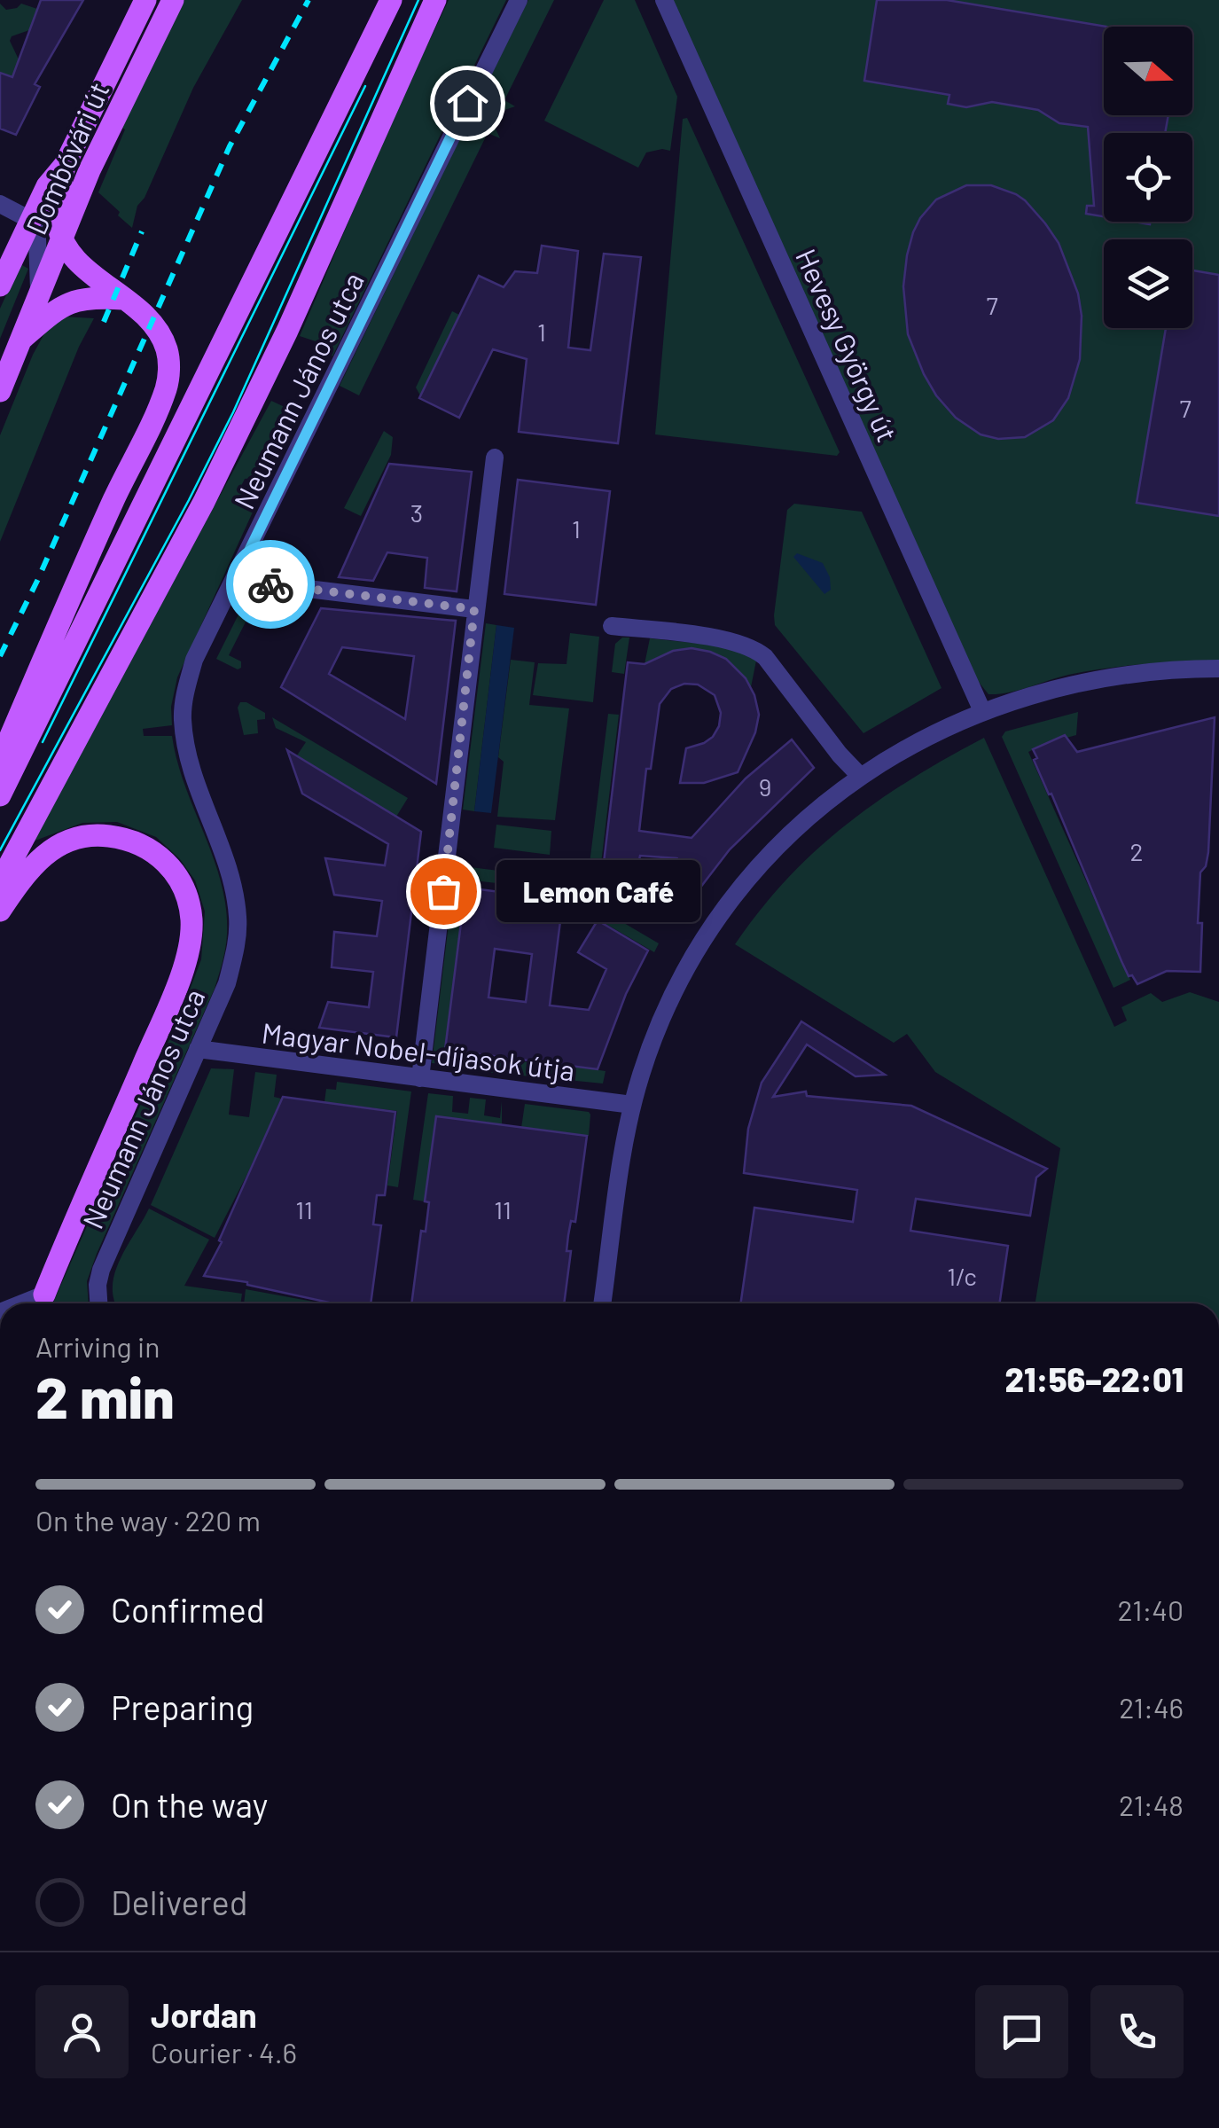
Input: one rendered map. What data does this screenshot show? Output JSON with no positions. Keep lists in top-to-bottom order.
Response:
{
  "streets": {
    "main road": ["Dombóvári út"],
    "street": ["Hevesy György út", "Neumann János utca", "Magyar Nobel-díjasok útja"]
  },
  "crossings": [
    ["Neumann János utca", "Magyar Nobel-díjasok útja"]
  ],
  "places": ["Lemon Café"],
  "house_numbers": [
    "7",
    "1",
    "7",
    "3",
    "1",
    "9",
    "2",
    "11",
    "11",
    "1/c"
  ],
  "north": "right",
  "page": {
    "bubble": "Lemon Café",
    "heading": ["2 min", "Arriving in", "21:56–22:01"],
    "panel": ["Jordan", "Courier · 4.6"],
    "bar": "On the way · 220 m",
    "list": [
      ["Confirmed", "21:40"],
      ["Preparing", "21:46"],
      ["On the way", "21:48"],
      "Delivered"
    ]
  }
}
